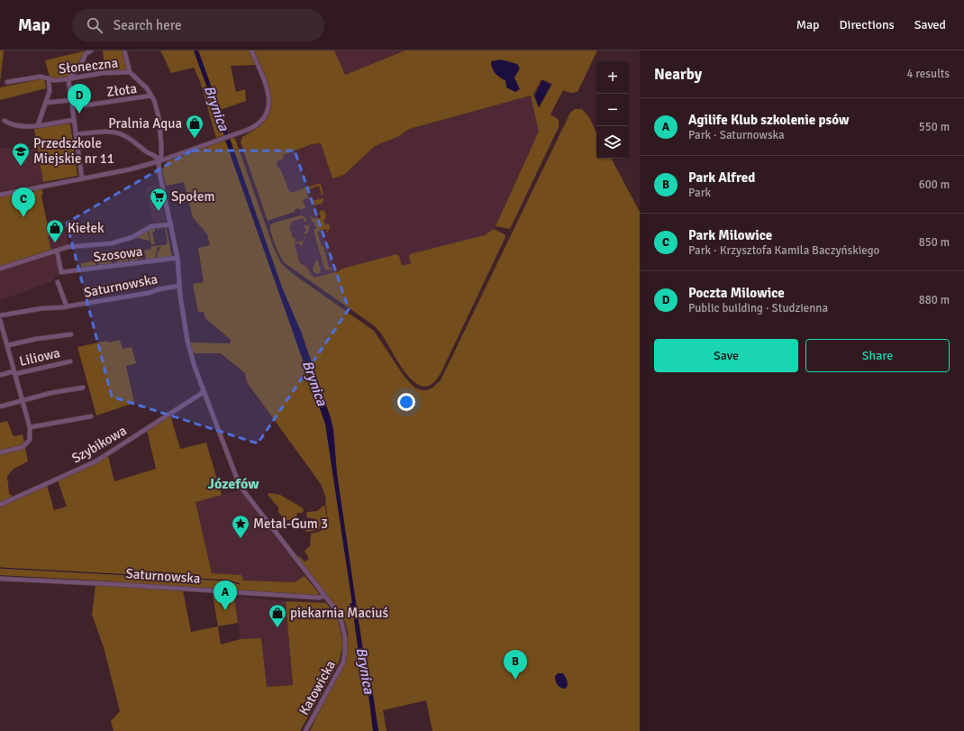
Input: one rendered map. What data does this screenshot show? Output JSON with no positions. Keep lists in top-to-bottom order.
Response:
{
  "streets": {
    "street": [
      "Słoneczna",
      "Złota",
      "Szosowa",
      "Saturnowska",
      "Liliowa",
      "Szybikowa",
      "Katowicka"
    ]
  },
  "crossings": [
    ["Złota", "Saturnowska"],
    ["Szosowa", "Saturnowska"],
    ["Saturnowska", "Szybikowa"],
    ["Saturnowska", "Katowicka"],
    ["Szybikowa", "Katowicka"]
  ],
  "districts": ["Józefów"],
  "water": ["Brynica"],
  "places": {
    "shop": ["Pralnia Aqua", "Kiełek", "piekarnia Maciuś"],
    "school or university": ["Przedszkole Miejskie nr 11"],
    "supermarket": ["Społem"],
    "place": ["Metal-Gum 3"]
  },
  "page": {
    "header": "Map",
    "search": "Search here",
    "nav": ["Map", "Directions", "Saved"],
    "heading": ["Nearby", "4 results"],
    "map_buttons": ["+", "−"],
    "pins": [
      "D",
      "C",
      "A",
      "B"
    ],
    "list": [
      {
        "mark": "A",
        "name": "Agilife Klub szkolenie psów",
        "note": "Park · Saturnowska",
        "value": "550 m"
      },
      {
        "mark": "B",
        "name": "Park Alfred",
        "note": "Park",
        "value": "600 m"
      },
      {
        "mark": "C",
        "name": "Park Milowice",
        "note": "Park · Krzysztofa Kamila Baczyńskiego",
        "value": "850 m"
      },
      {
        "mark": "D",
        "name": "Poczta Milowice",
        "note": "Public building · Studzienna",
        "value": "880 m"
      }
    ],
    "buttons": ["Save", "Share"]
  }
}
